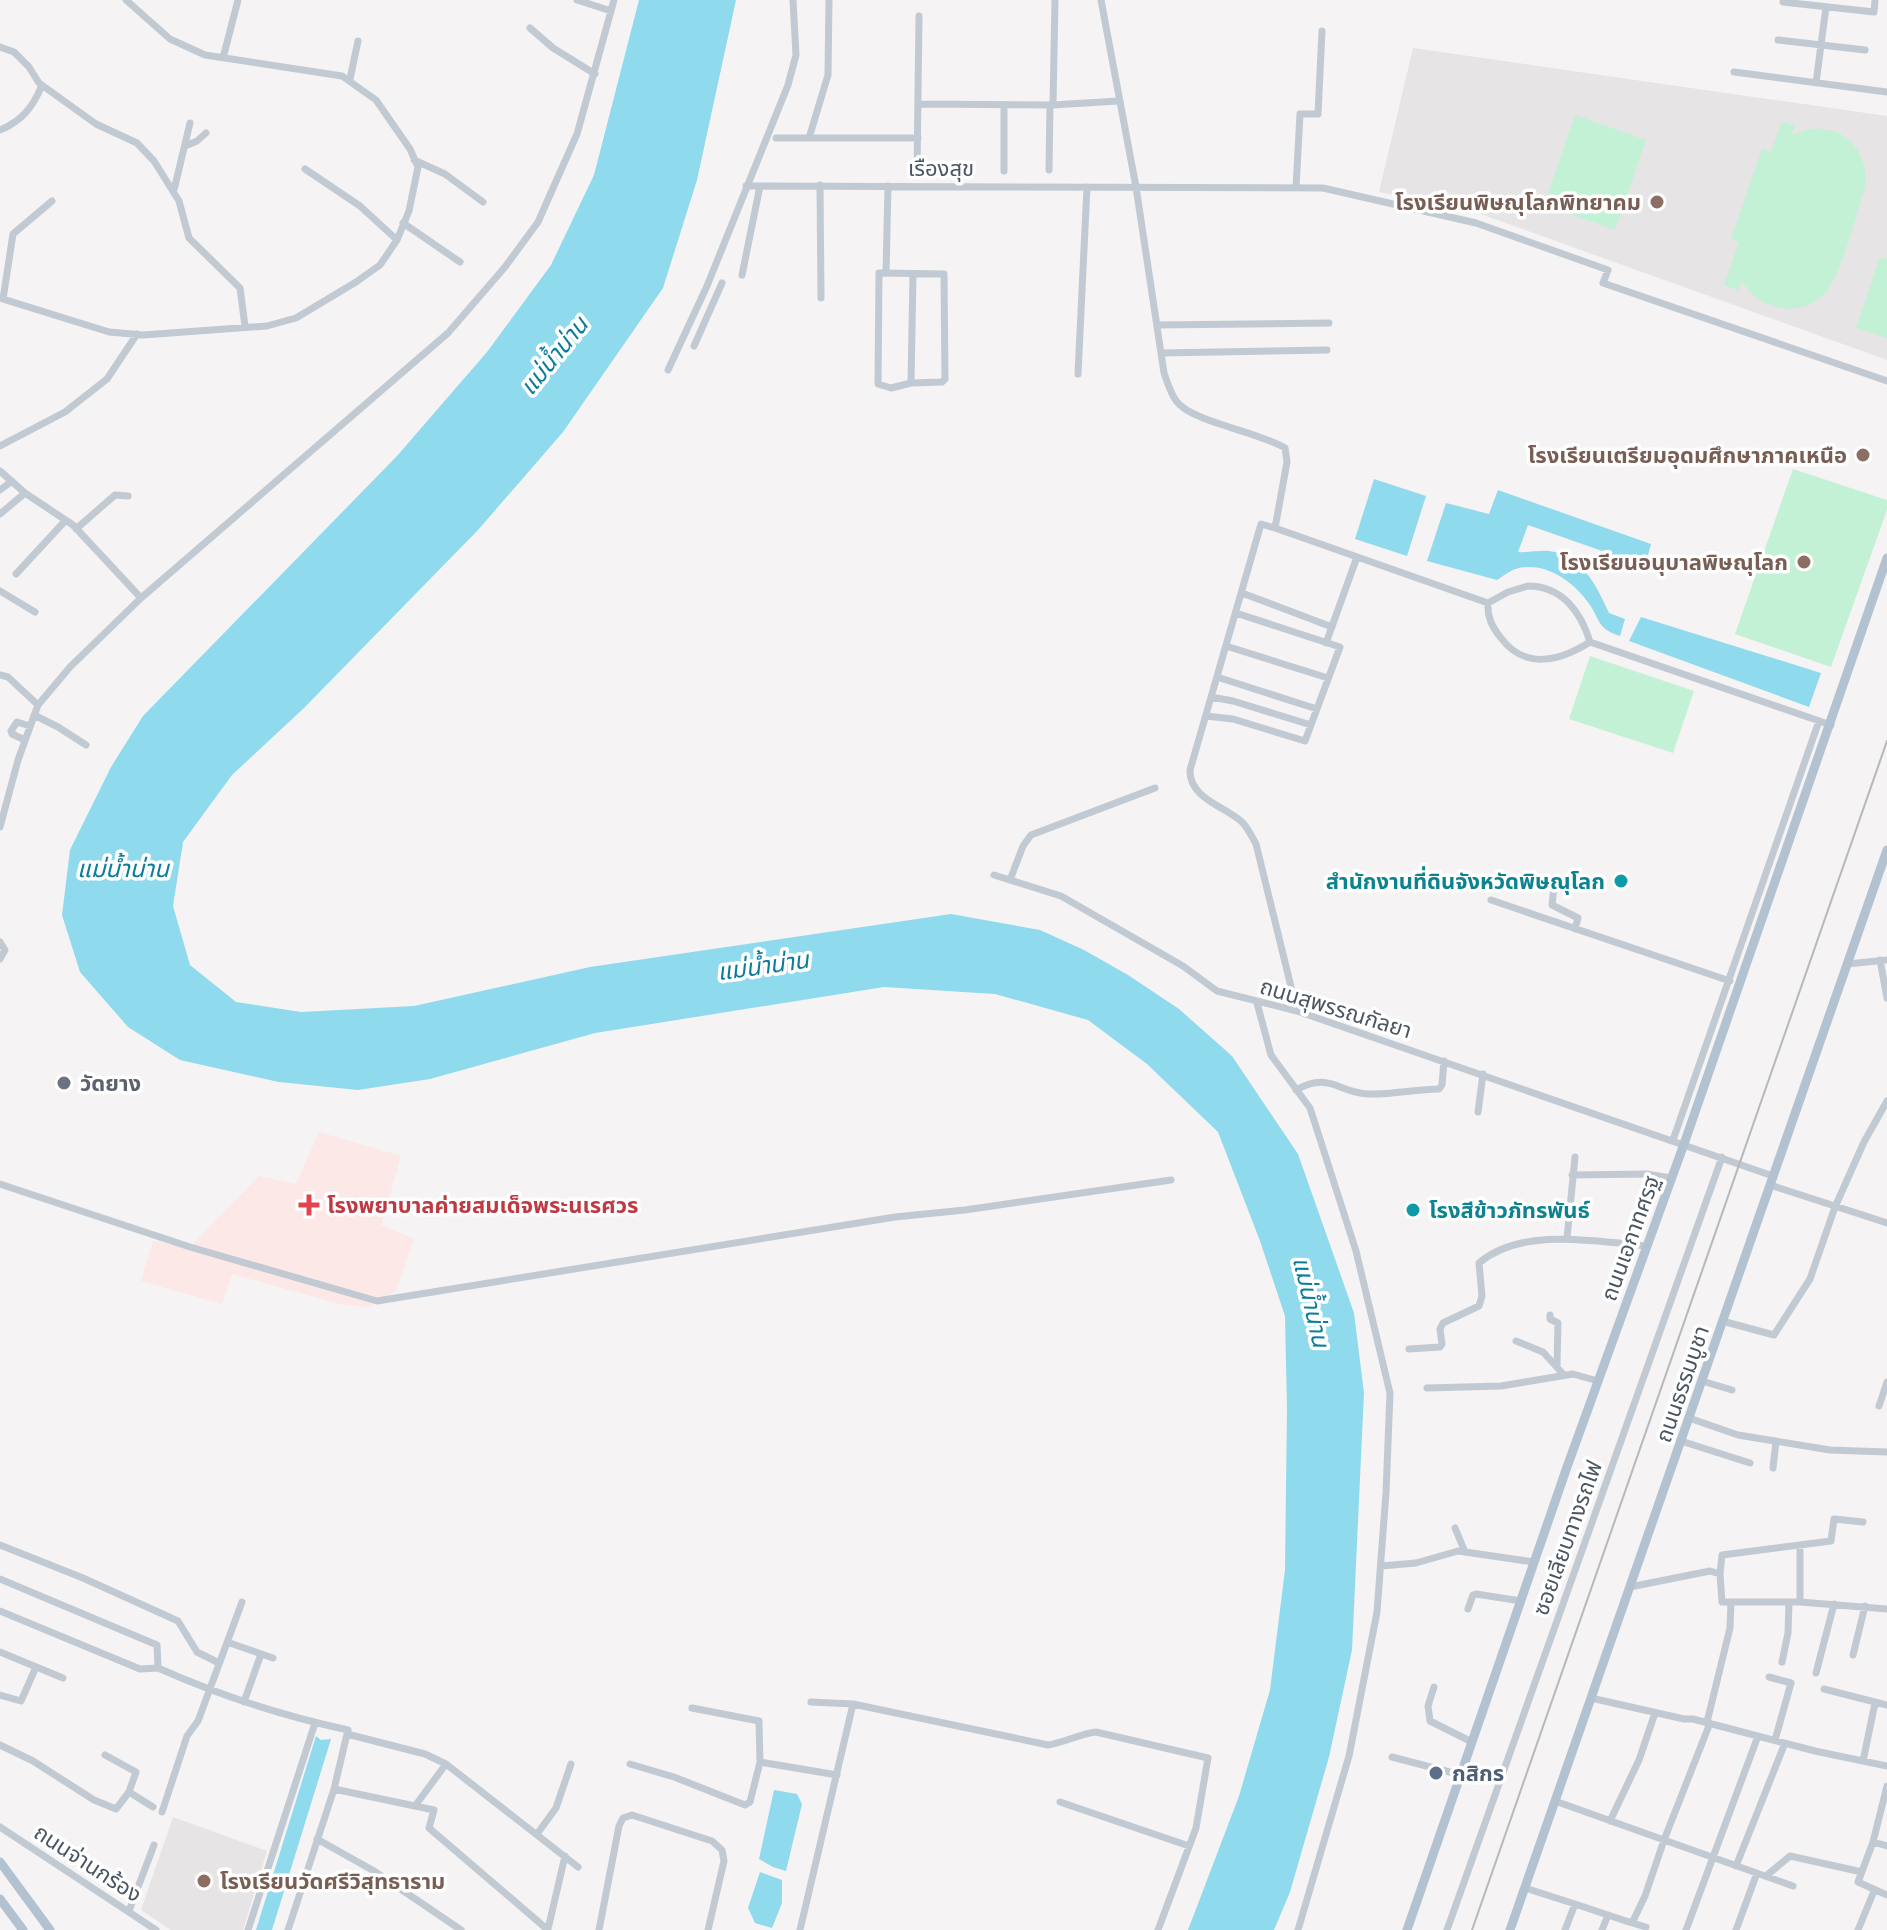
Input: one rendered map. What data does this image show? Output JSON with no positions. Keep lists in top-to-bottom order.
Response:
{
  "streets": {
    "main road": ["ถนนเอกาทศรฐ", "ถนนธรรมบูชา"],
    "street": [
      "เรืองสุข",
      "ถนนสุพรรณกัลยา",
      "ซอยเลียบทางรถไฟ",
      "ถนนจ่านกร้อง"
    ]
  },
  "crossings": [
    ["ถนนสุพรรณกัลยา", "ถนนเอกาทศรฐ"],
    ["ถนนสุพรรณกัลยา", "ถนนธรรมบูชา"],
    ["ถนนสุพรรณกัลยา", "ซอยเลียบทางรถไฟ"]
  ],
  "water": ["แม่น้ำน่าน"],
  "places": {
    "other": [
      "โรงเรียนพิษณุโลกพิทยาคม",
      "โรงเรียนเตรียมอุดมศึกษาภาคเหนือ",
      "โรงเรียนอนุบาลพิษณุโลก",
      "สำนักงานที่ดินจังหวัดพิษณุโลก",
      "วัดยาง",
      "โรงสีข้าวภัทรพันธ์",
      "กสิกร",
      "โรงเรียนวัดศรีวิสุทธาราม"
    ],
    "health": ["โรงพยาบาลค่ายสมเด็จพระนเรศวร"]
  }
}
